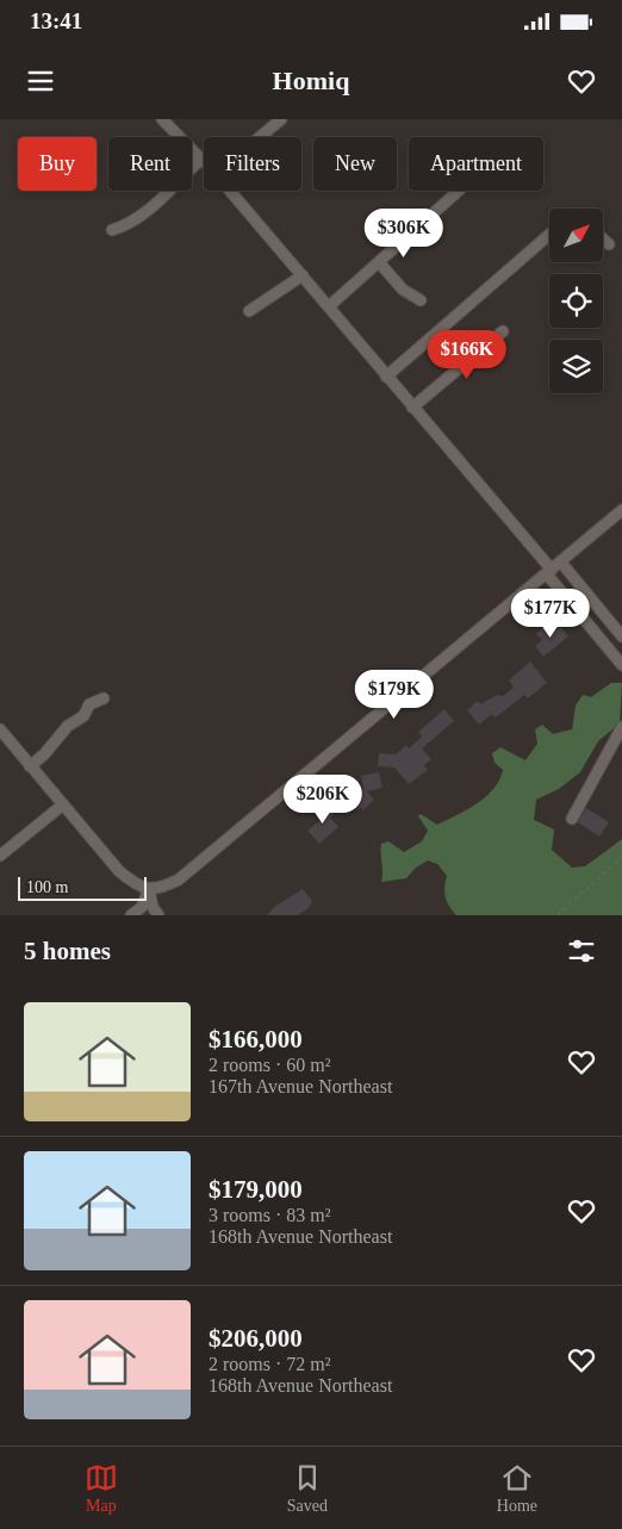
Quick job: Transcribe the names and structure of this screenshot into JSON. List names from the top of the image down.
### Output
{
  "scale_bar": "100 m",
  "north": "top right",
  "page": {
    "status": "13:41",
    "header": "Homiq",
    "chip": [
      "Buy",
      "Rent",
      "Filters",
      "New",
      "Apartment"
    ],
    "price": [
      "$306K",
      "$166K",
      "$177K",
      "$179K",
      "$206K"
    ],
    "scale": "100 m",
    "heading": "5 homes",
    "list": [
      {
        "name": "$166,000",
        "note": "2 rooms · 60 m² · 167th Avenue Northeast"
      },
      {
        "name": "$179,000",
        "note": "3 rooms · 83 m² · 168th Avenue Northeast"
      },
      {
        "name": "$206,000",
        "note": "2 rooms · 72 m² · 168th Avenue Northeast"
      }
    ],
    "tabs": ["Map", "Saved", "Home"]
  }
}
